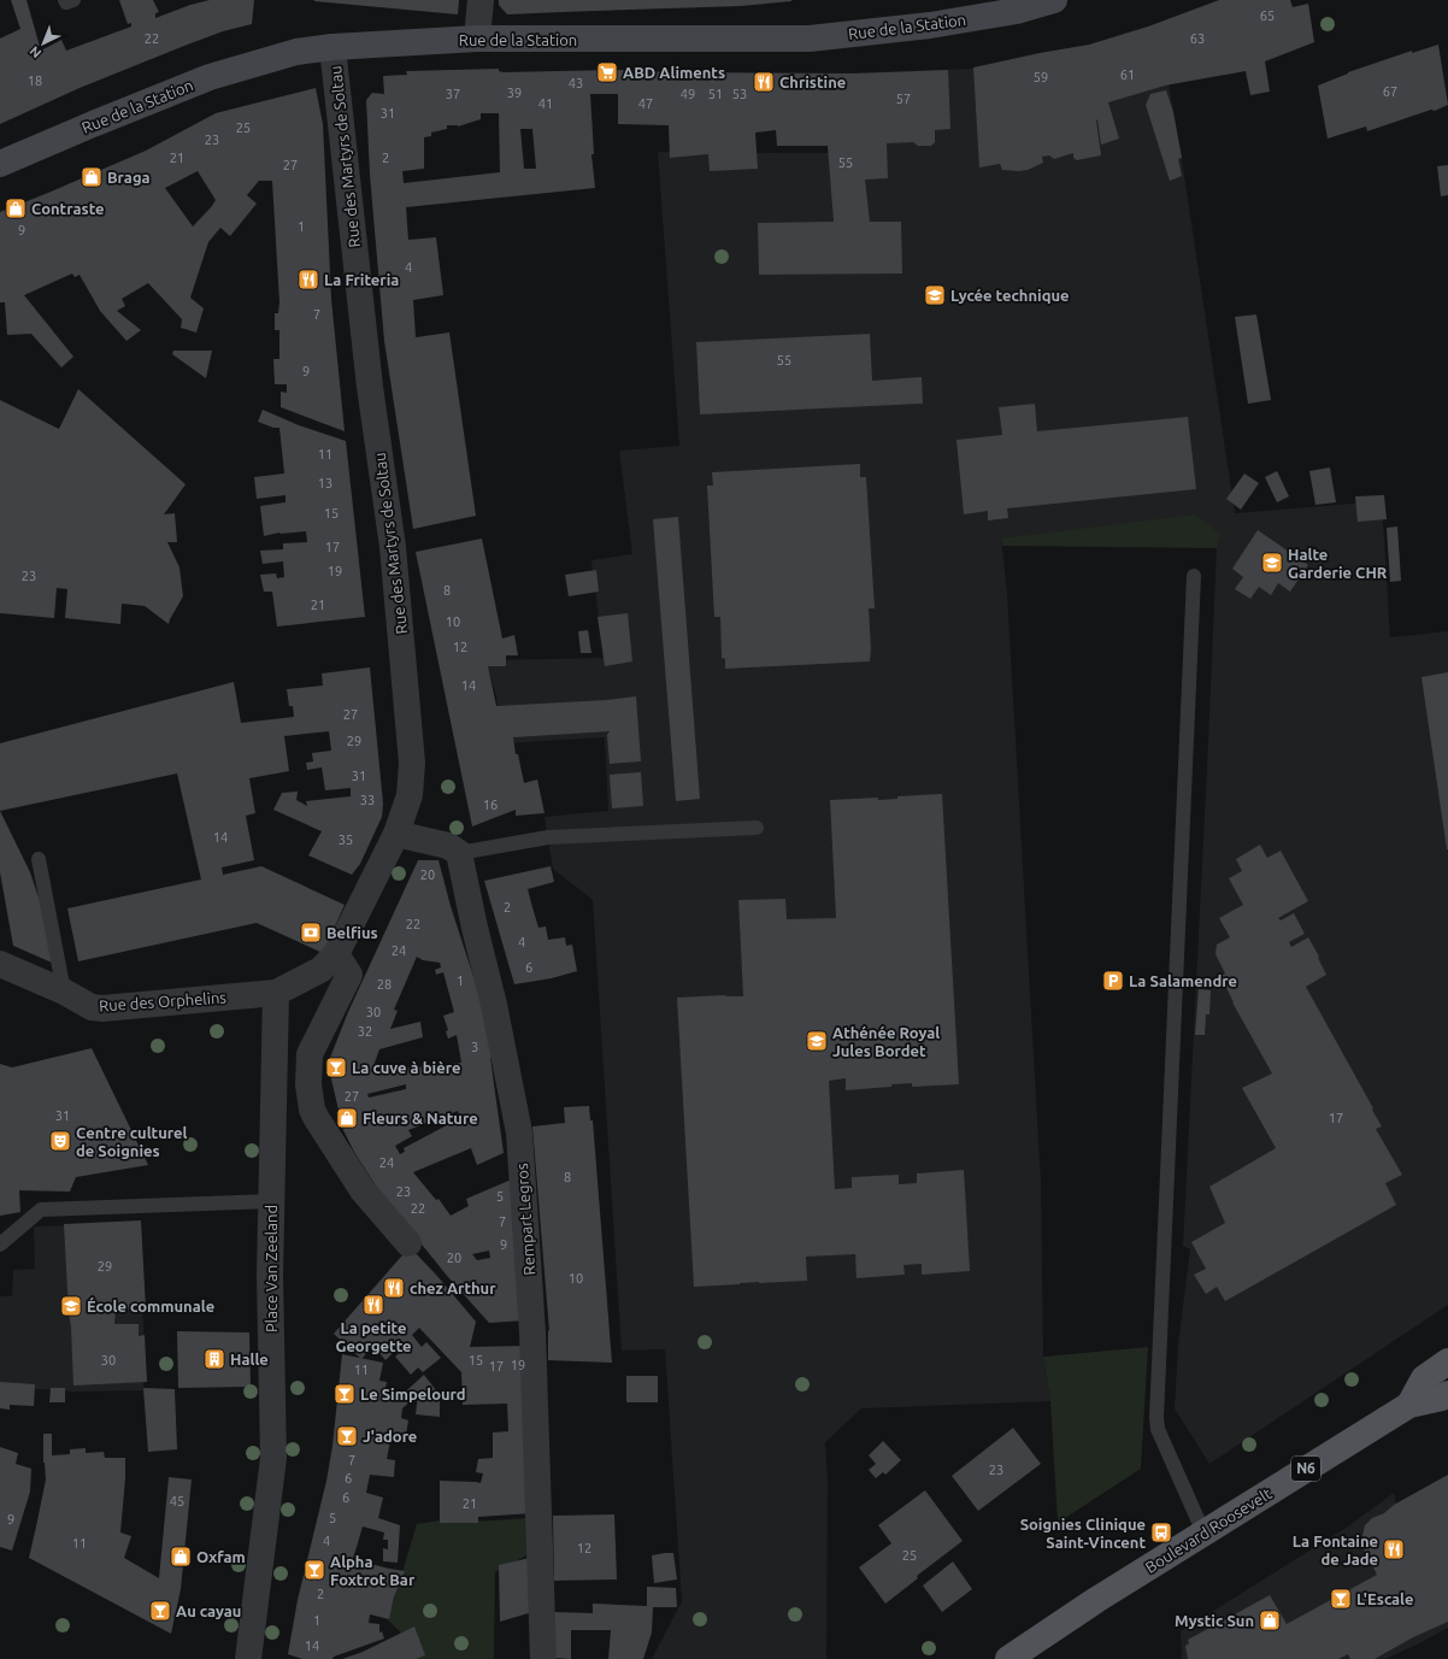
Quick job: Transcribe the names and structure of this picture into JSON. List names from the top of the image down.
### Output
{
  "streets": {
    "main road": ["N6", "Boulevard Roosevelt"],
    "street": [
      "Rue de la Station",
      "Rue des Martyrs de Soltau",
      "Rue des Orphelins",
      "Rempart Legros",
      "Place Van Zeeland"
    ]
  },
  "crossings": [
    ["Rue de la Station", "Rue des Martyrs de Soltau"],
    ["Rue des Martyrs de Soltau", "Rue des Orphelins"],
    ["Rue des Martyrs de Soltau", "Place Van Zeeland"],
    ["Rue des Orphelins", "Place Van Zeeland"]
  ],
  "places": {
    "supermarket": ["ABD Aliments"],
    "restaurant": [
      "Christine",
      "La Friteria",
      "chez Arthur",
      "La petite Georgette",
      "La Fontaine de Jade"
    ],
    "shop": [
      "Braga",
      "Contraste",
      "Fleurs & Nature",
      "Oxfam",
      "Mystic Sun"
    ],
    "school or university": [
      "Lycée technique",
      "Halte Garderie CHR",
      "Athénée Royal Jules Bordet",
      "École communale"
    ],
    "bank": ["Belfius"],
    "parking": ["La Salamendre"],
    "bar": [
      "La cuve à bière",
      "Le Simpelourd",
      "J'adore",
      "Alpha Foxtrot Bar",
      "L'Escale",
      "Au cayau"
    ],
    "theatre": ["Centre culturel de Soignies"],
    "building": ["Halle"],
    "bus stop": ["Soignies Clinique Saint-Vincent"]
  },
  "house_numbers": [
    "65",
    "22",
    "63",
    "61",
    "59",
    "18",
    "43",
    "67",
    "39",
    "37",
    "49",
    "51",
    "53",
    "57",
    "41",
    "47",
    "31",
    "25",
    "23",
    "21",
    "2",
    "55",
    "27",
    "1",
    "9",
    "4",
    "7",
    "55",
    "9",
    "11",
    "13",
    "15",
    "17",
    "19",
    "23",
    "8",
    "21",
    "10",
    "12",
    "14",
    "27",
    "29",
    "31",
    "33",
    "16",
    "14",
    "35",
    "20",
    "2",
    "22",
    "4",
    "24",
    "6",
    "1",
    "28",
    "30",
    "32",
    "3",
    "27",
    "31",
    "17",
    "24",
    "8",
    "23",
    "5",
    "22",
    "7",
    "9",
    "20",
    "29",
    "10",
    "30",
    "15",
    "19",
    "17",
    "11",
    "7",
    "23",
    "6",
    "6",
    "45",
    "21",
    "5",
    "9",
    "4",
    "11",
    "12",
    "25",
    "2",
    "1",
    "14"
  ],
  "north": "bottom left"
}
